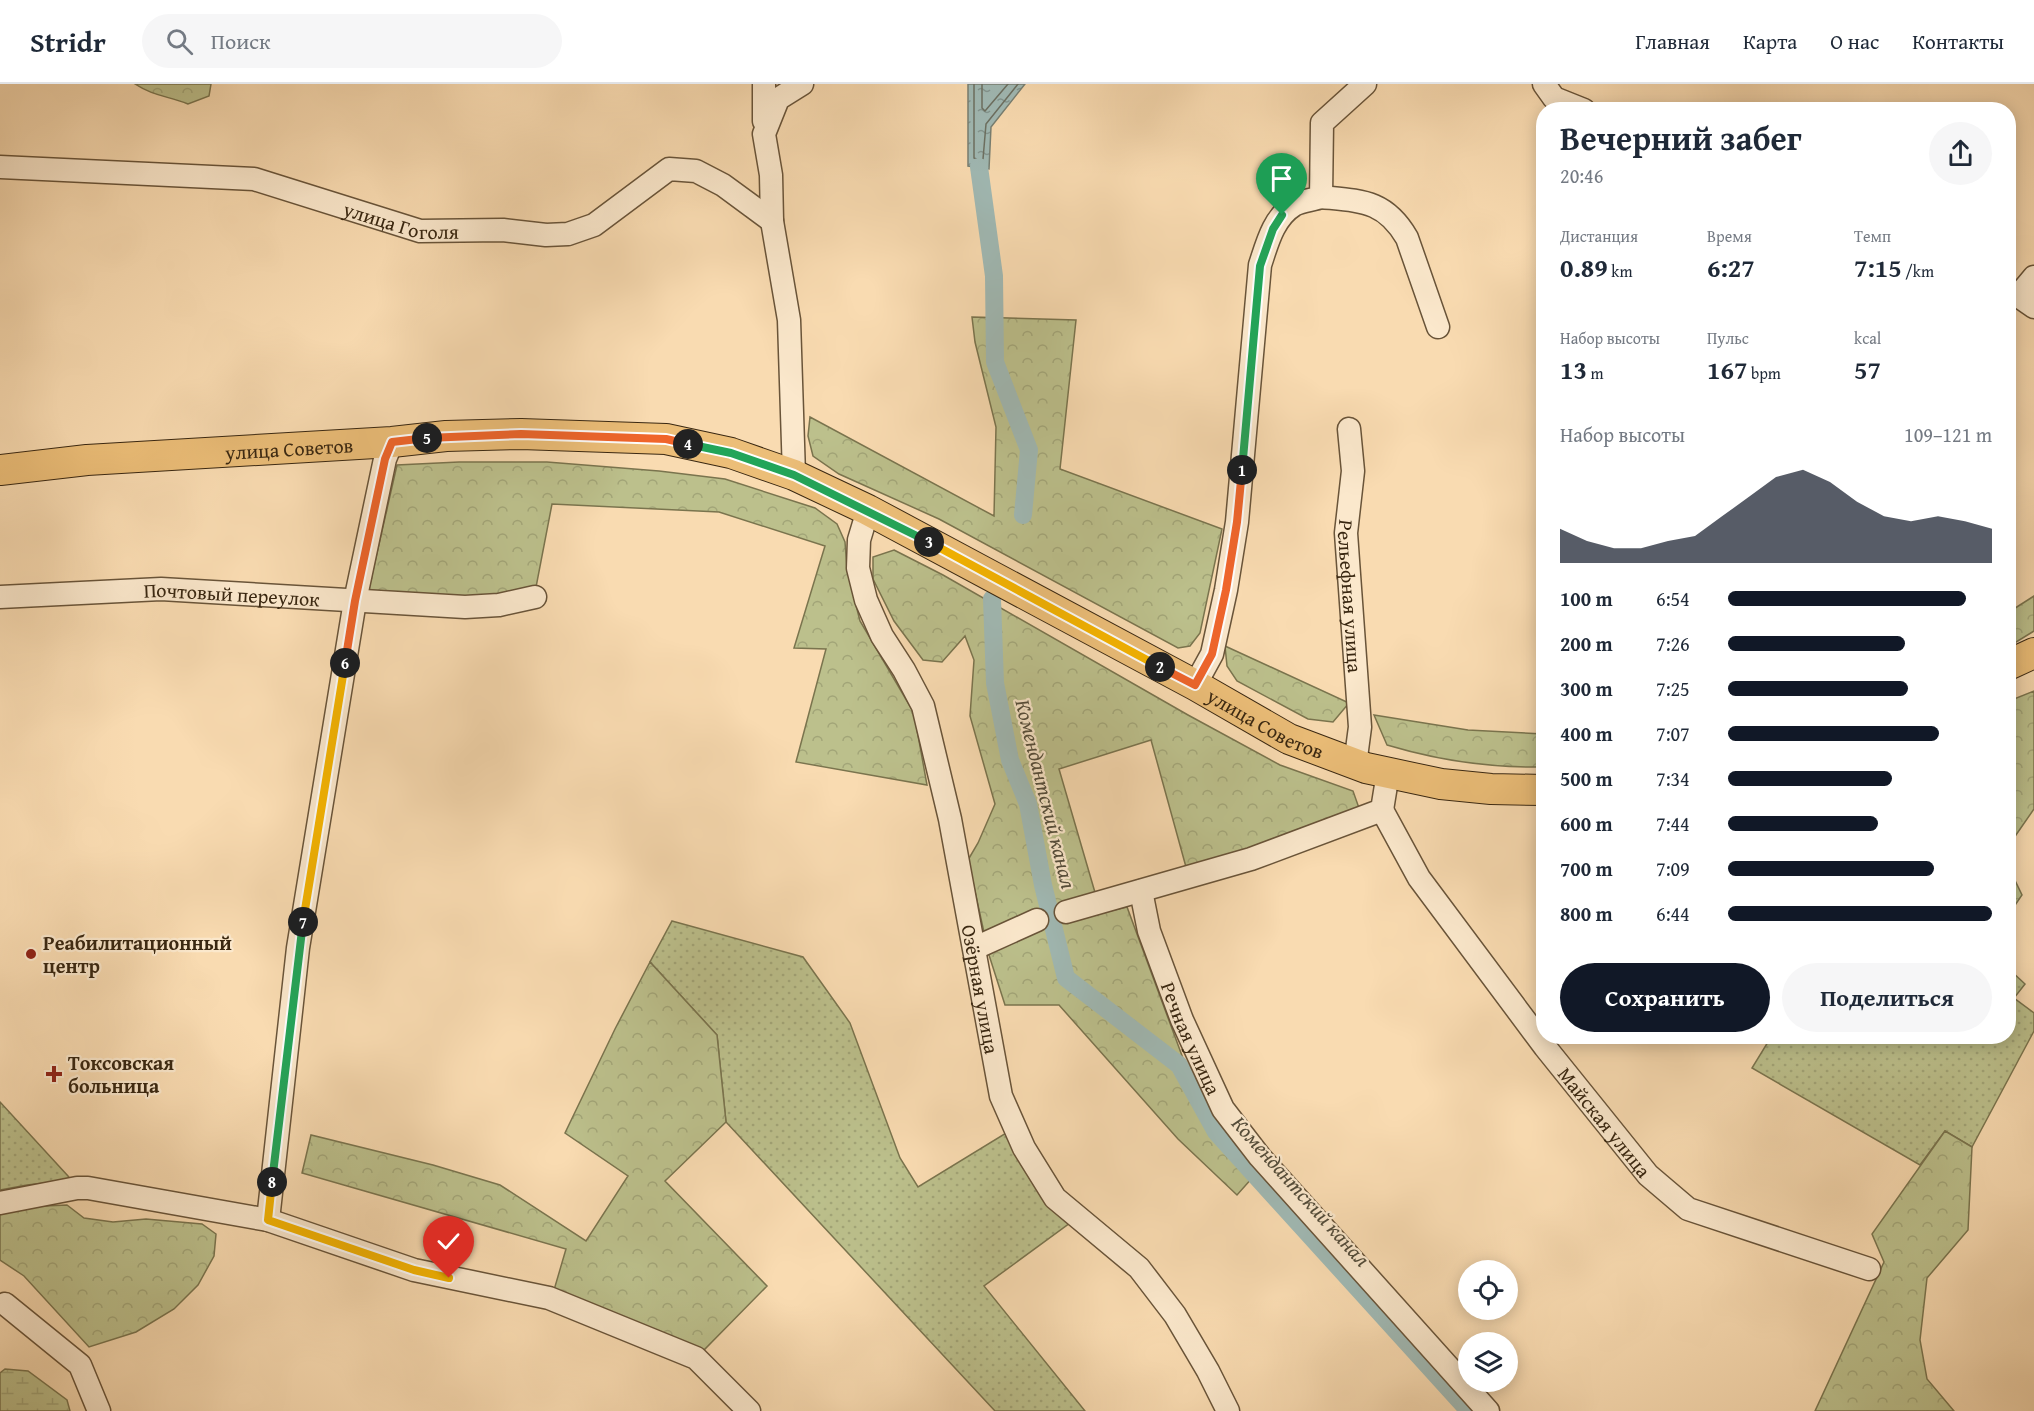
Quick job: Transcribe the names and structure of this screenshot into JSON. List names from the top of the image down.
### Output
{
  "streets": {
    "main road": ["улица Советов"],
    "street": [
      "улица Гоголя",
      "Почтовый переулок",
      "Рельефная улица",
      "Озёрная улица",
      "Речная улица",
      "Майская улица"
    ]
  },
  "crossings": [
    ["улица Советов", "Рельефная улица"],
    ["улица Советов", "Озёрная улица"]
  ],
  "water": ["Комендантский канал"],
  "places": {
    "other": ["Реабилитационный центр"],
    "health": ["Токсовская больница"]
  },
  "page": {
    "header": "Stridr",
    "search": "Поиск",
    "nav": [
      "Главная",
      "Карта",
      "О нас",
      "Контакты"
    ],
    "heading": ["Вечерний забег", "20:46"],
    "stats": [
      ["Дистанция", "0.89 km"],
      ["Время", "6:27"],
      ["Темп", "7:15 /km"],
      ["Набор высоты", "13 m"],
      ["Пульс", "167 bpm"],
      ["kcal", "57"]
    ],
    "chart": ["Набор высоты", "109–121 m"],
    "pins": [
      "5",
      "4",
      "1",
      "3",
      "6",
      "2",
      "7",
      "8"
    ],
    "list": [
      {
        "name": "100 m",
        "note": "6:54"
      },
      {
        "name": "200 m",
        "note": "7:26"
      },
      {
        "name": "300 m",
        "note": "7:25"
      },
      {
        "name": "400 m",
        "note": "7:07"
      },
      {
        "name": "500 m",
        "note": "7:34"
      },
      {
        "name": "600 m",
        "note": "7:44"
      },
      {
        "name": "700 m",
        "note": "7:09"
      },
      {
        "name": "800 m",
        "note": "6:44"
      }
    ],
    "buttons": ["Сохранить", "Поделиться"]
  }
}
